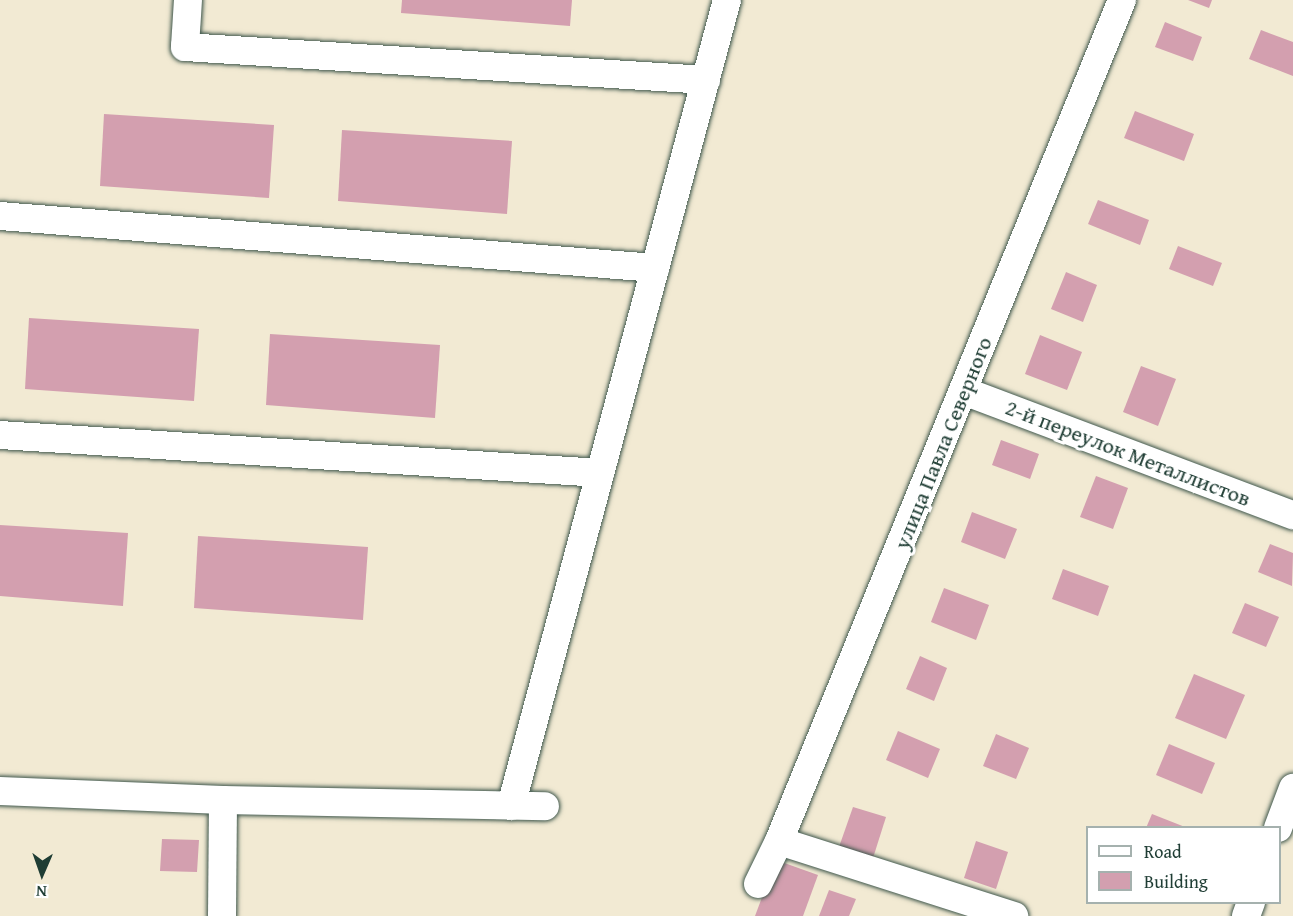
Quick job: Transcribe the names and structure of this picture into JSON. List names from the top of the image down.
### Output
{
  "streets": {
    "street": ["улица Павла Северного", "2-й переулок Металлистов"]
  },
  "crossings": [
    ["улица Павла Северного", "2-й переулок Металлистов"]
  ],
  "legend": ["Road", "Building"],
  "north": "bottom"
}
